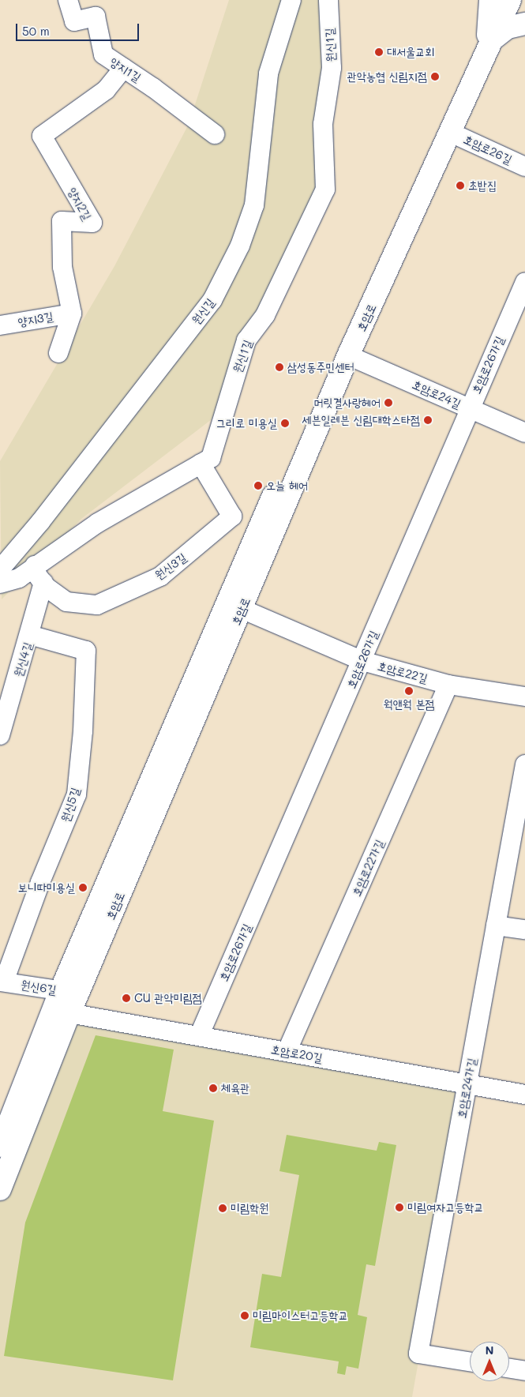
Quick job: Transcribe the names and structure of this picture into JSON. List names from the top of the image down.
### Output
{
  "streets": {
    "main road": ["호암로"],
    "street": [
      "원신1길",
      "양지1길",
      "호암로26길",
      "양지2길",
      "원신길",
      "양지3길",
      "호암로26가길",
      "호암로24길",
      "원신3길",
      "원신4길",
      "호암로22길",
      "원신5길",
      "호암로22가길",
      "원신6길",
      "호암로20길",
      "호암로24가길"
    ]
  },
  "crossings": [
    ["원신1길", "원신3길"],
    ["양지1길", "양지2길"],
    ["호암로26길", "호암로"],
    ["양지2길", "양지3길"],
    ["호암로", "호암로24길"],
    ["호암로", "호암로22길"],
    ["호암로", "원신6길"],
    ["호암로", "호암로20길"],
    ["호암로26가길", "호암로24길"],
    ["호암로26가길", "호암로22길"],
    ["호암로26가길", "호암로20길"],
    ["원신3길", "원신4길"],
    ["원신4길", "원신5길"],
    ["호암로22길", "호암로22가길"],
    ["원신5길", "원신6길"],
    ["호암로22가길", "호암로20길"],
    ["호암로20길", "호암로24가길"]
  ],
  "places": [
    "대서울교회",
    "관악농협 신림지점",
    "초밥집",
    "삼성동주민센터",
    "머릿결사랑헤어",
    "세븐일레븐 신림대학스타점",
    "그리로 미용실",
    "오늘 헤어",
    "웍앤웍 본점",
    "보니따미용실",
    "CU 관악미림점",
    "체육관",
    "미림여자고등학교",
    "미림학원",
    "미림마이스터고등학교"
  ],
  "scale_bar": "50 m",
  "north": "top"
}
